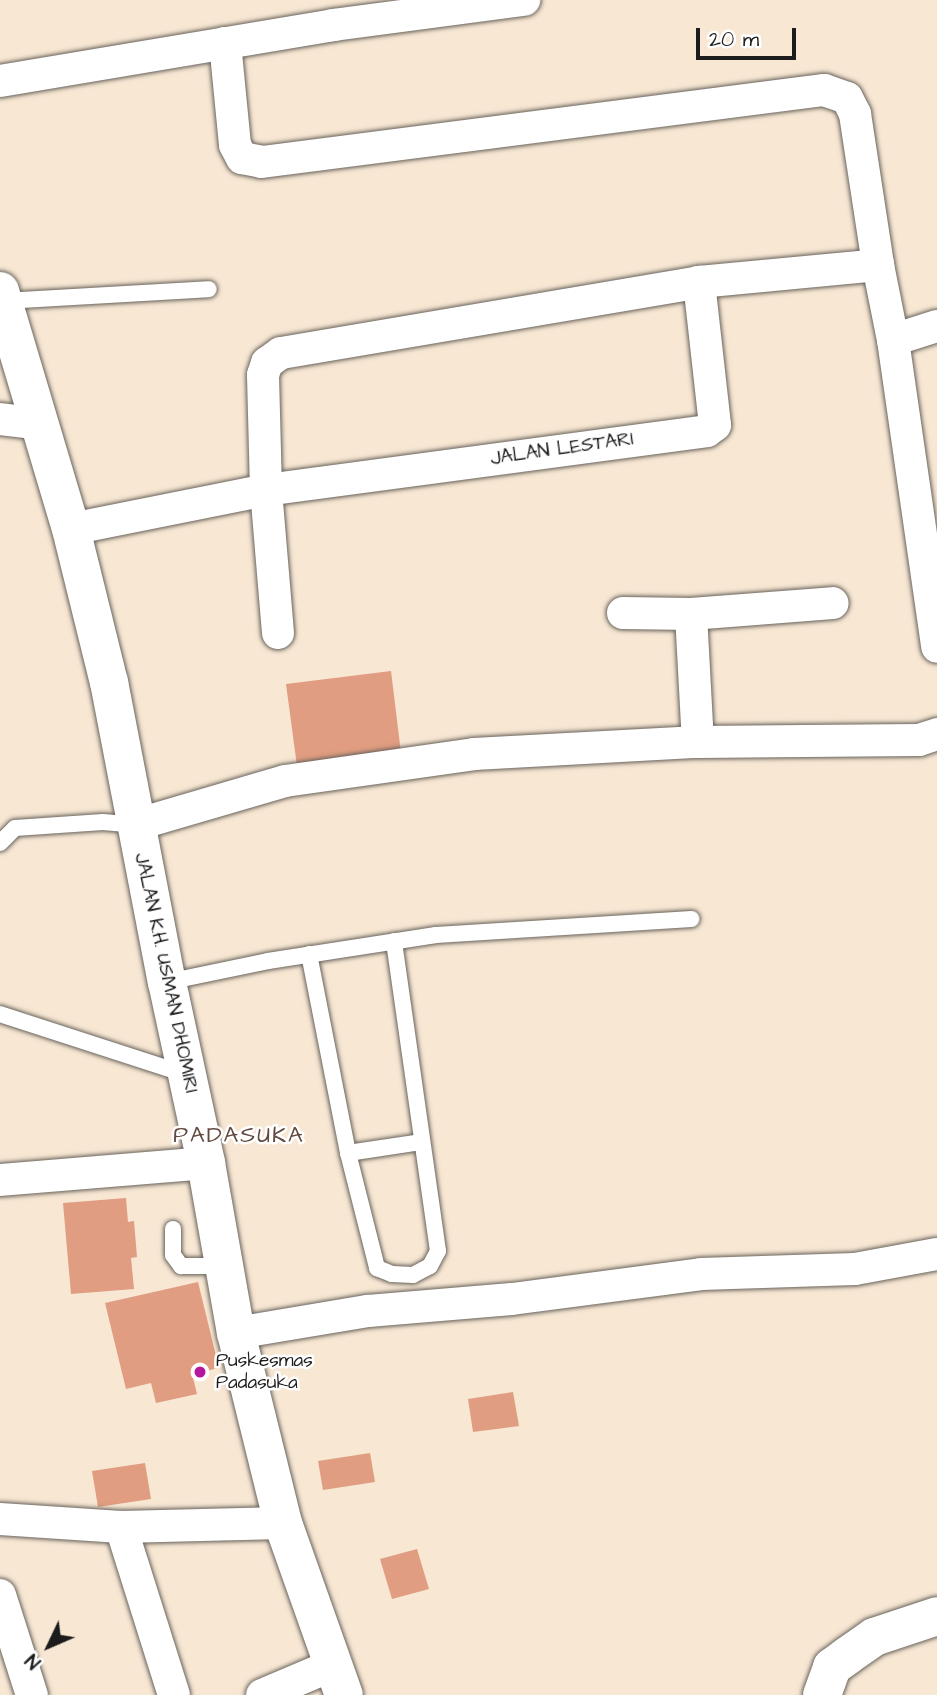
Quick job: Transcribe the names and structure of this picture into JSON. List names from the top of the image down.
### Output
{
  "streets": {
    "main road": ["JALAN K.H. USMAN DHOMIRI"],
    "street": ["JALAN LESTARI"]
  },
  "districts": ["PADASUKA"],
  "places": ["Puskesmas Padasuka"],
  "scale_bar": "20 m",
  "north": "bottom left"
}
